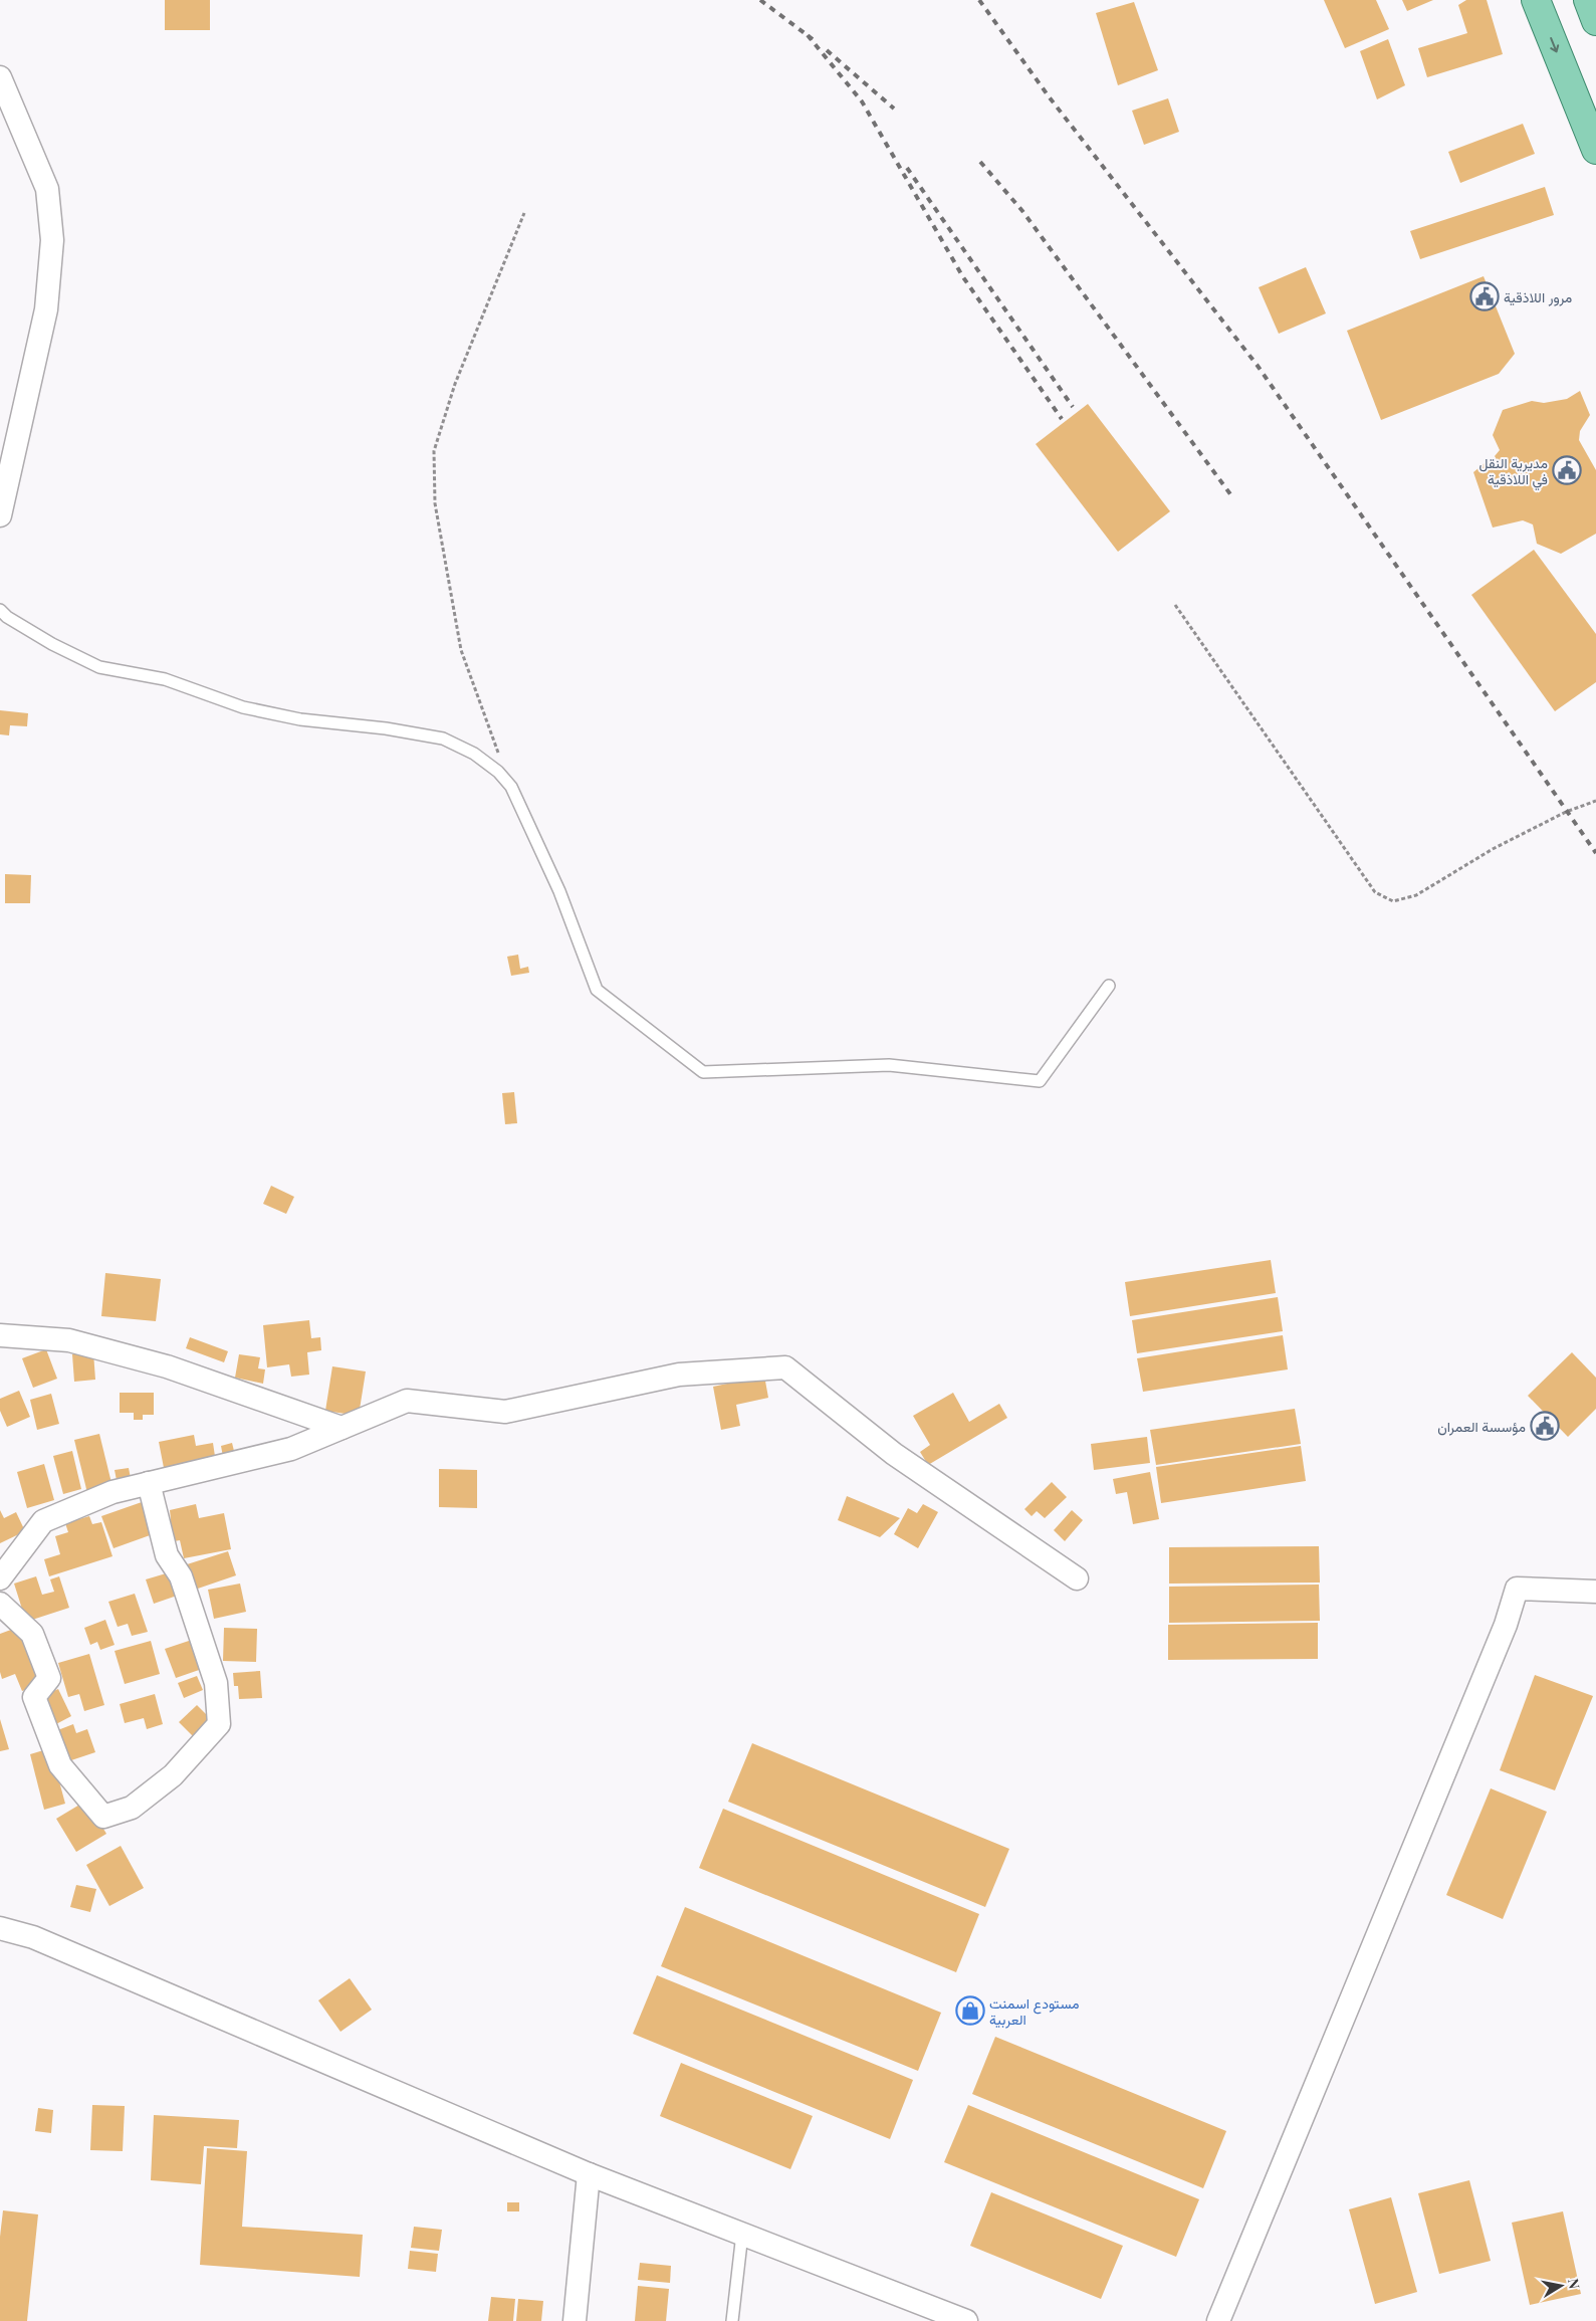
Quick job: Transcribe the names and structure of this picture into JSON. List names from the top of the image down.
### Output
{
  "places": {
    "public building": ["مرور اللاذقية", "مديرية النقل في اللاذقية", "مؤسسة العمران"],
    "shop": ["مستودع اسمنت العربية"]
  },
  "north": "right"
}
